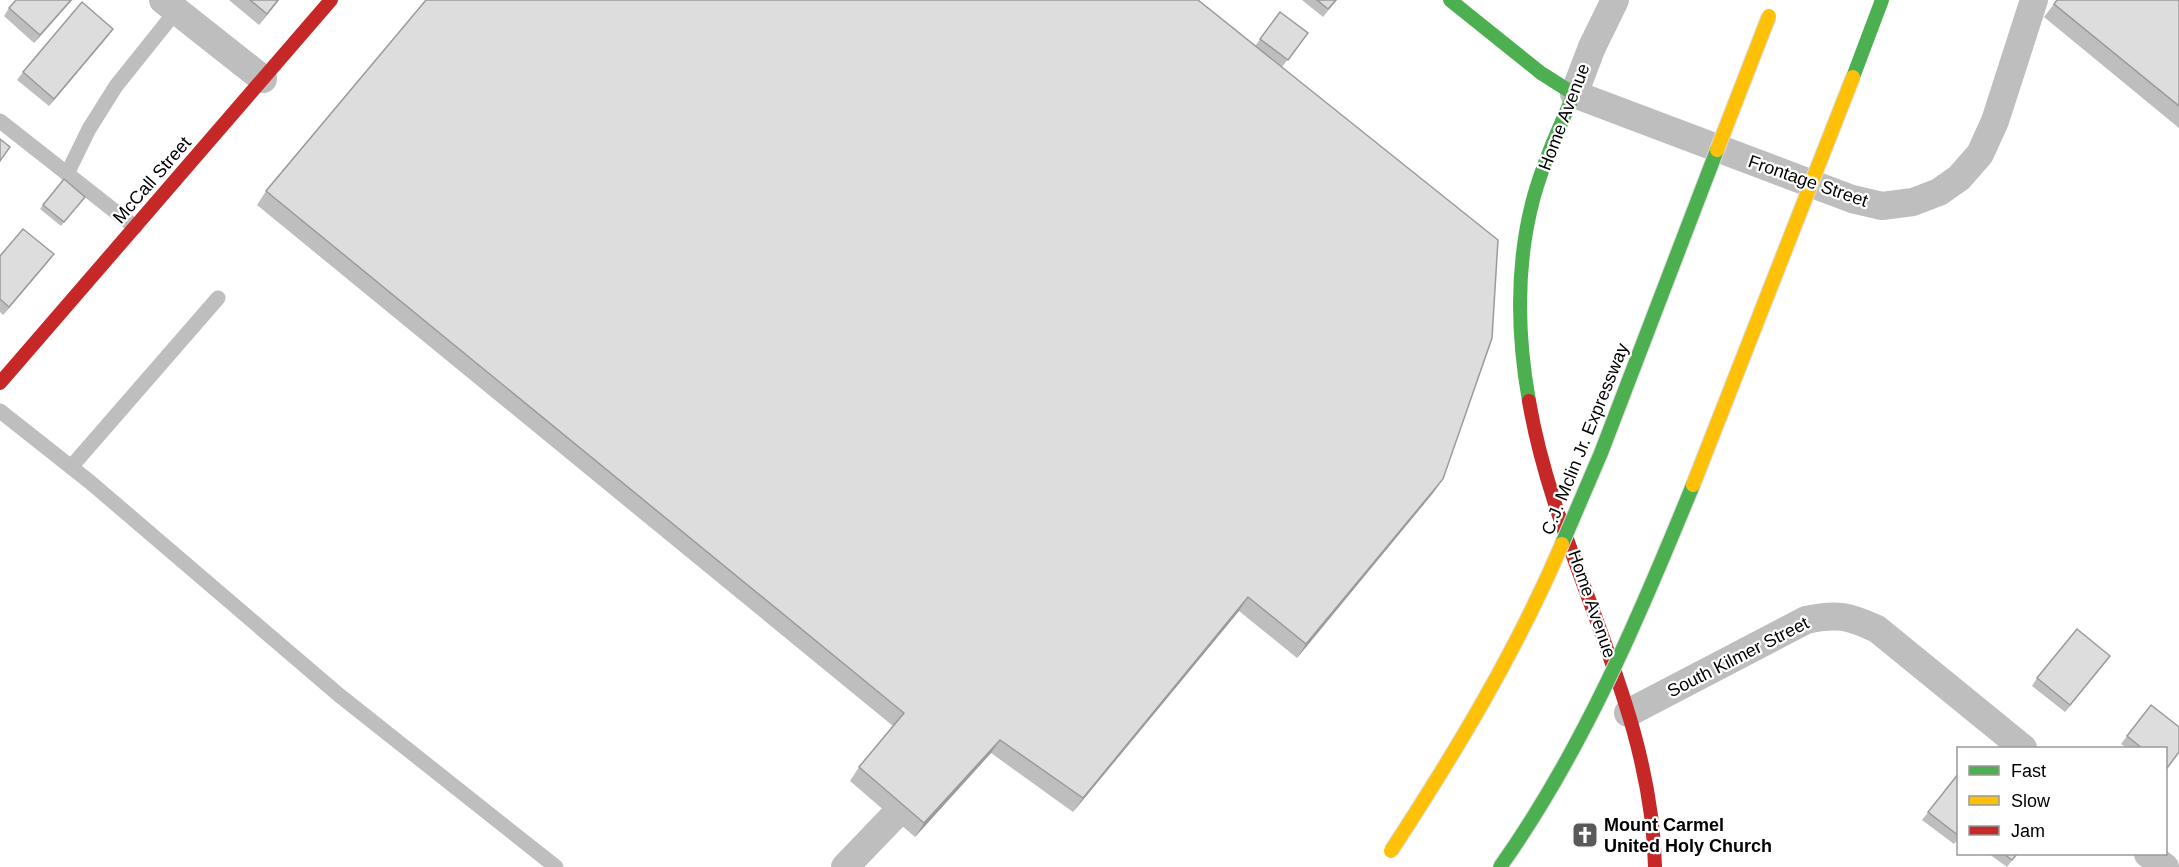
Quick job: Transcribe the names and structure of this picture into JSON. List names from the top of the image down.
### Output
{
  "streets": {
    "main road": ["Home Avenue", "McCall Street", "C.J. Mclin Jr. Expressway"],
    "street": ["Frontage Street", "South Kilmer Street"]
  },
  "crossings": [
    ["Home Avenue", "Frontage Street"],
    ["Home Avenue", "South Kilmer Street"]
  ],
  "places": {
    "church": ["Mount Carmel United Holy Church"]
  },
  "legend": ["Fast", "Slow", "Jam"]
}
